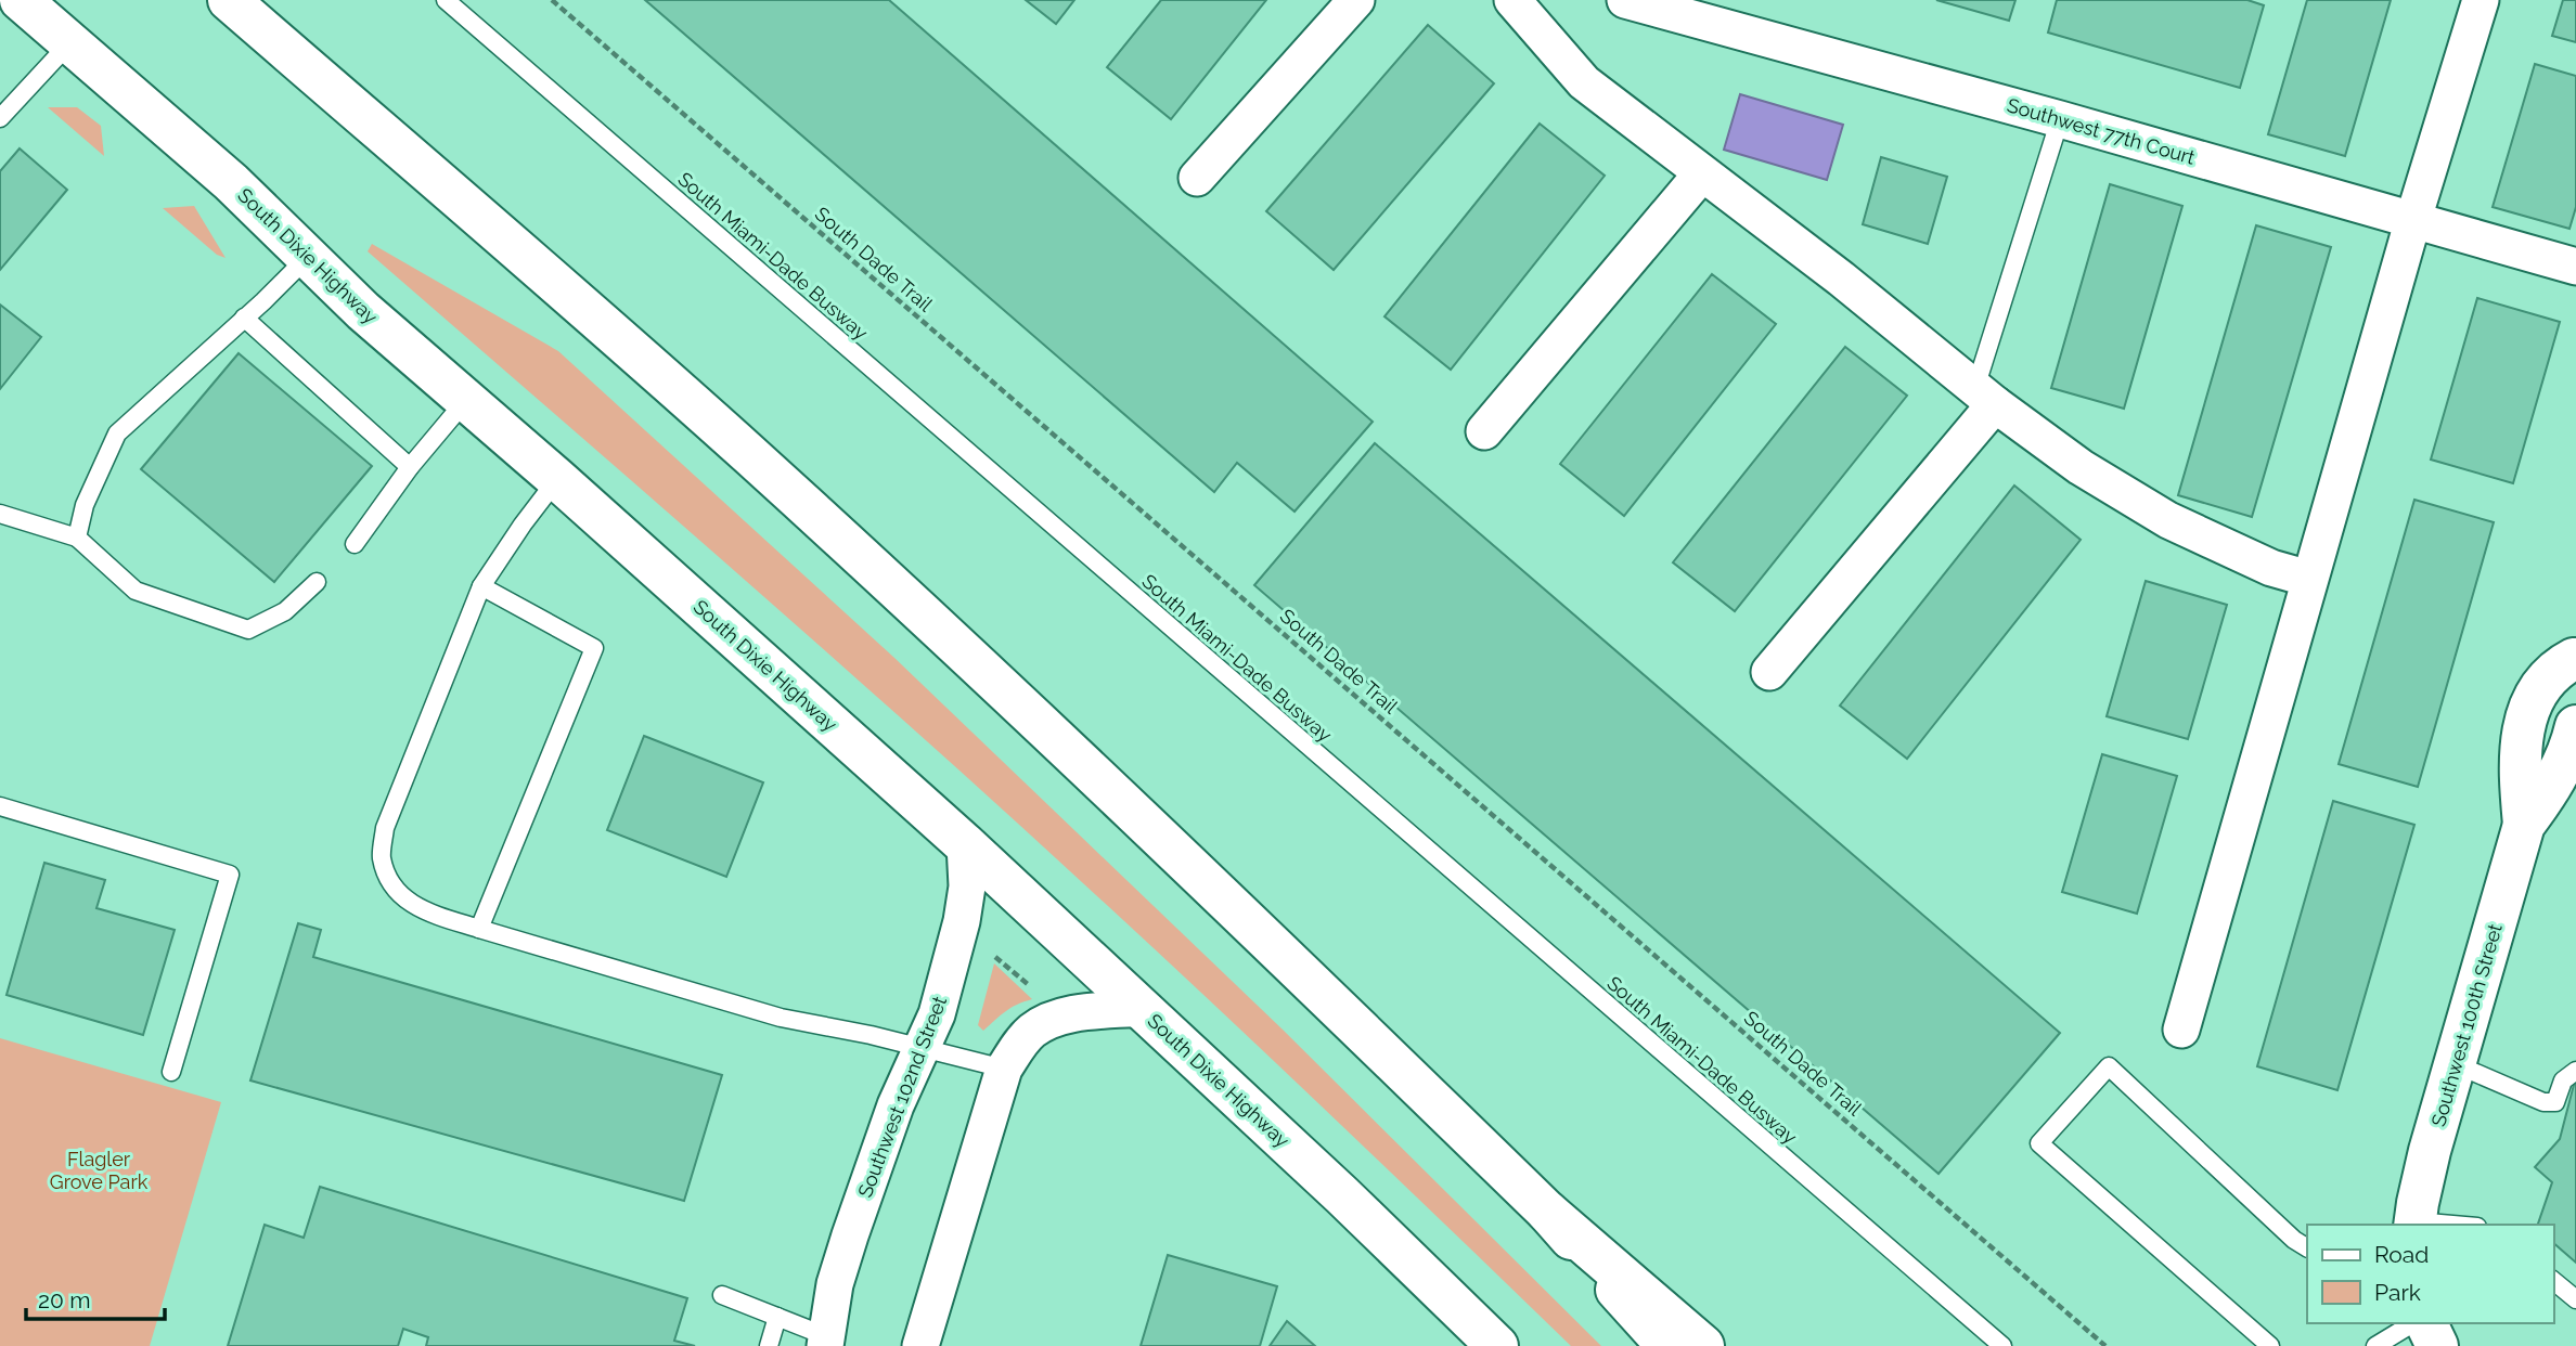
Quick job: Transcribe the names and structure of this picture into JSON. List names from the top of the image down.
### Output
{
  "streets": {
    "main road": ["South Dixie Highway", "Southwest 100th Street"],
    "street": ["Southwest 77th Court", "Southwest 102nd Street"],
    "lane": ["South Miami-Dade Busway"],
    "path": ["South Dade Trail"]
  },
  "crossings": [
    ["South Dixie Highway", "Southwest 102nd Street"]
  ],
  "parks": ["Flagler Grove Park"],
  "legend": ["Road", "Park"],
  "scale_bar": "20 m"
}
